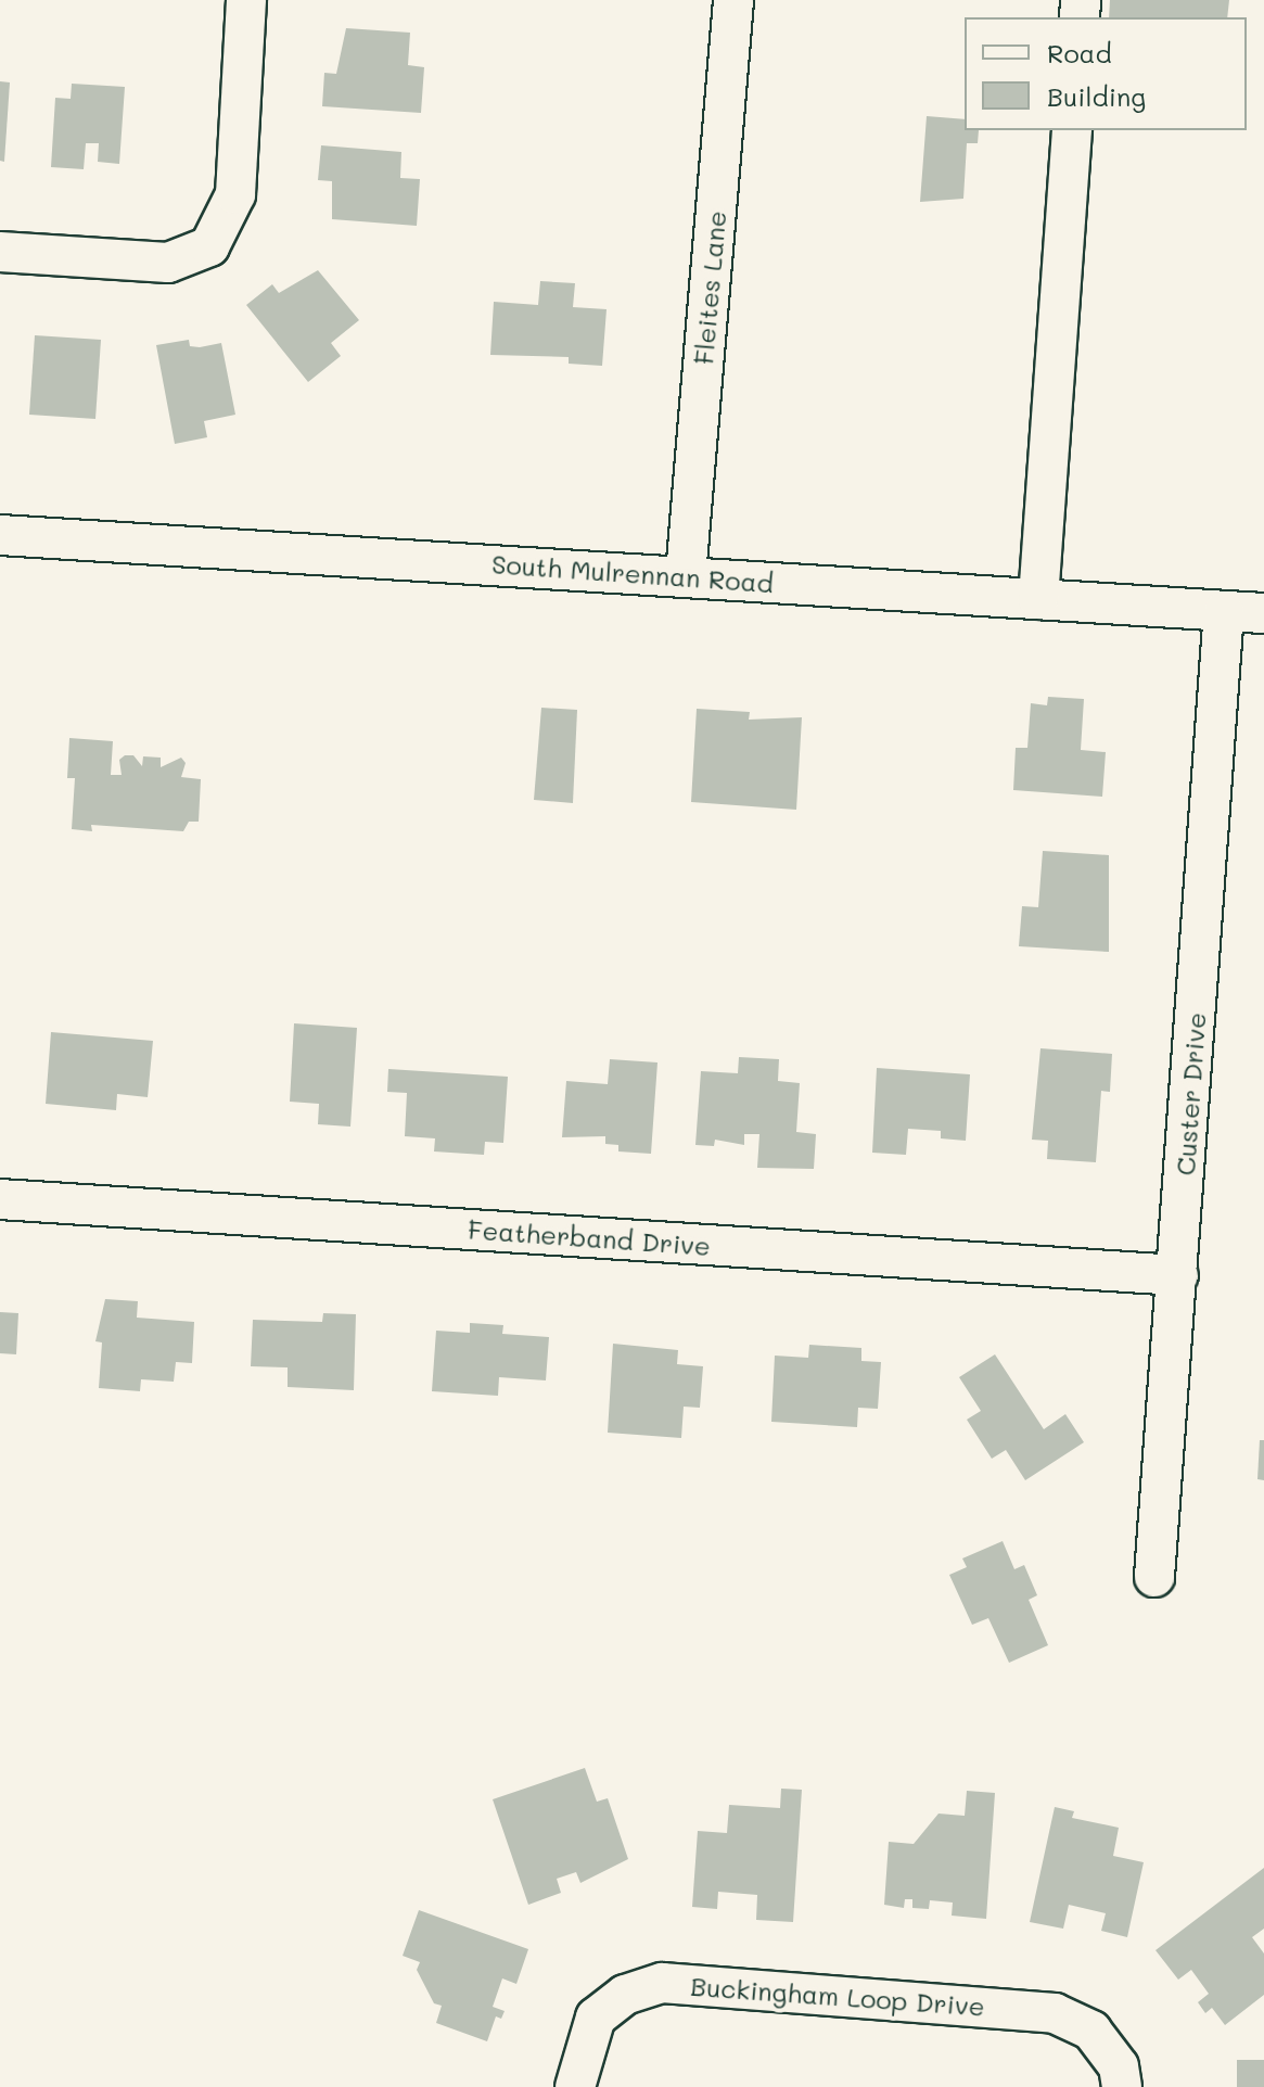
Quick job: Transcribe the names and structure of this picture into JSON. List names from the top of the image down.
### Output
{
  "streets": {
    "street": [
      "Fleites Lane",
      "South Mulrennan Road",
      "Custer Drive",
      "Featherband Drive",
      "Buckingham Loop Drive"
    ]
  },
  "crossings": [
    ["Fleites Lane", "South Mulrennan Road"],
    ["South Mulrennan Road", "Custer Drive"],
    ["Custer Drive", "Featherband Drive"]
  ],
  "legend": ["Road", "Building"]
}
